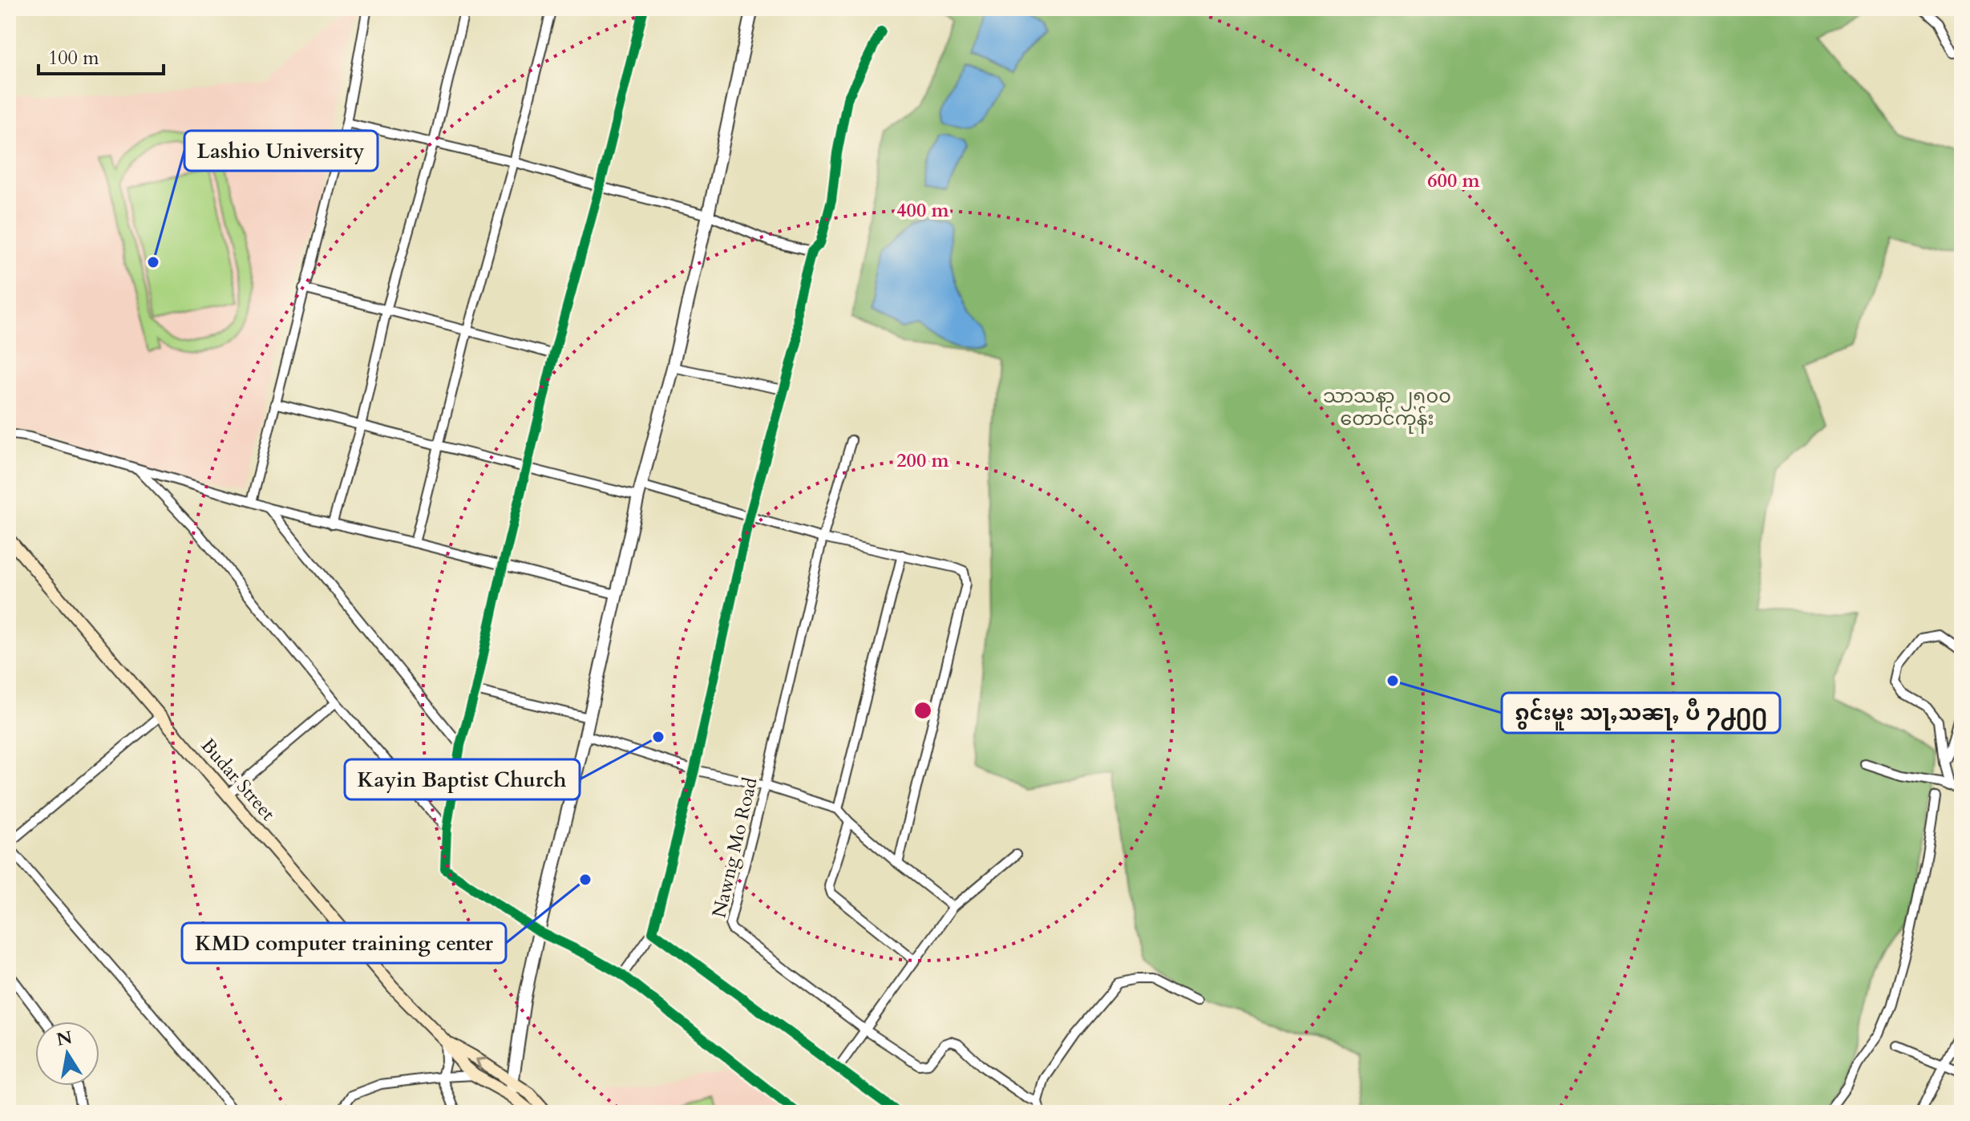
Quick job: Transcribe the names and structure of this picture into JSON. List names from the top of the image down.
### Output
{
  "streets": {
    "main road": ["Budar Street"],
    "street": ["Nawng Mo Road"]
  },
  "parks": ["သာသနာ ၂၅၀၀ တောင်ကုန်း"],
  "places": [
    "Lashio University",
    "ၵွင်းမူး သႃႇသၼႃႇ ပီ ႒႕႐႐",
    "Kayin Baptist Church",
    "KMD computer training center"
  ],
  "scale_bar": "100 m",
  "north": "top",
  "rings": ["600 m", "400 m", "200 m"]
}
